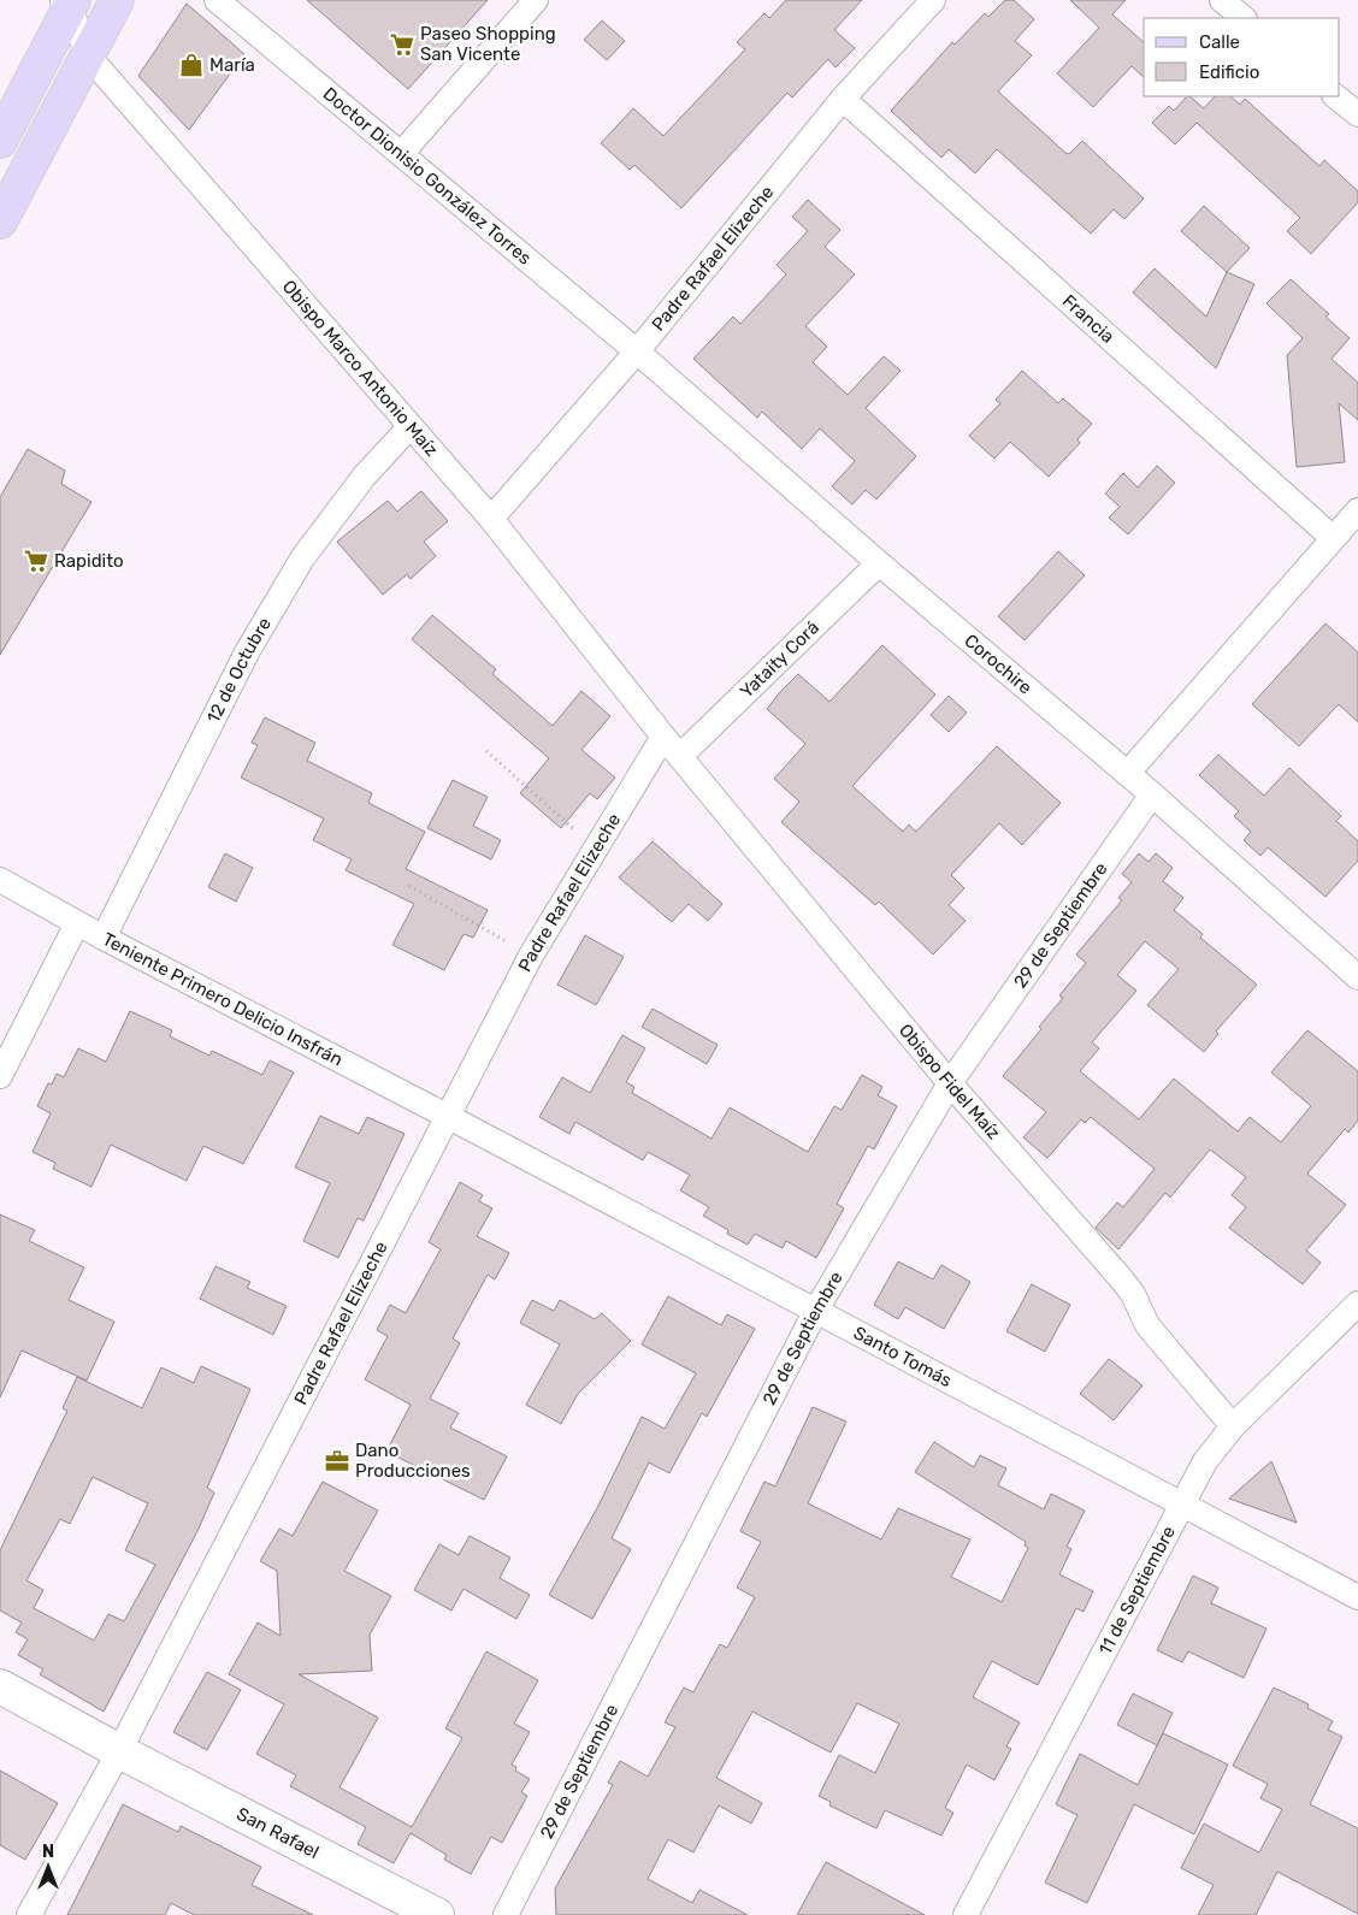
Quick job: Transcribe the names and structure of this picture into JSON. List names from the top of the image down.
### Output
{
  "streets": {
    "street": [
      "Doctor Dionisio González Torres",
      "Padre Rafael Elizeche",
      "Francia",
      "Obispo Marco Antonio Maíz",
      "Yataity Corá",
      "Corochire",
      "12 de Octubre",
      "29 de Septiembre",
      "Teniente Primero Delicio Insfrán",
      "Obispo Fidel Maíz",
      "Santo Tomás",
      "11 de Septiembre",
      "San Rafael"
    ]
  },
  "crossings": [
    ["Doctor Dionisio González Torres", "Padre Rafael Elizeche"],
    ["Doctor Dionisio González Torres", "Corochire"],
    ["Padre Rafael Elizeche", "Francia"],
    ["Padre Rafael Elizeche", "Obispo Marco Antonio Maíz"],
    ["Padre Rafael Elizeche", "Corochire"],
    ["Padre Rafael Elizeche", "Teniente Primero Delicio Insfrán"],
    ["Padre Rafael Elizeche", "Obispo Fidel Maíz"],
    ["Padre Rafael Elizeche", "Santo Tomás"],
    ["Padre Rafael Elizeche", "San Rafael"],
    ["Obispo Marco Antonio Maíz", "12 de Octubre"],
    ["Obispo Marco Antonio Maíz", "Obispo Fidel Maíz"],
    ["Yataity Corá", "Corochire"],
    ["Yataity Corá", "Obispo Fidel Maíz"],
    ["Corochire", "29 de Septiembre"],
    ["12 de Octubre", "Teniente Primero Delicio Insfrán"],
    ["29 de Septiembre", "Obispo Fidel Maíz"],
    ["29 de Septiembre", "Santo Tomás"],
    ["Teniente Primero Delicio Insfrán", "Santo Tomás"],
    ["Obispo Fidel Maíz", "11 de Septiembre"],
    ["Santo Tomás", "11 de Septiembre"]
  ],
  "places": {
    "supermarket": ["Paseo Shopping San Vicente", "Rapidito"],
    "shop": ["María"],
    "office": ["Dano Producciones"]
  },
  "legend": ["Calle", "Edificio"],
  "north": "top"
}
